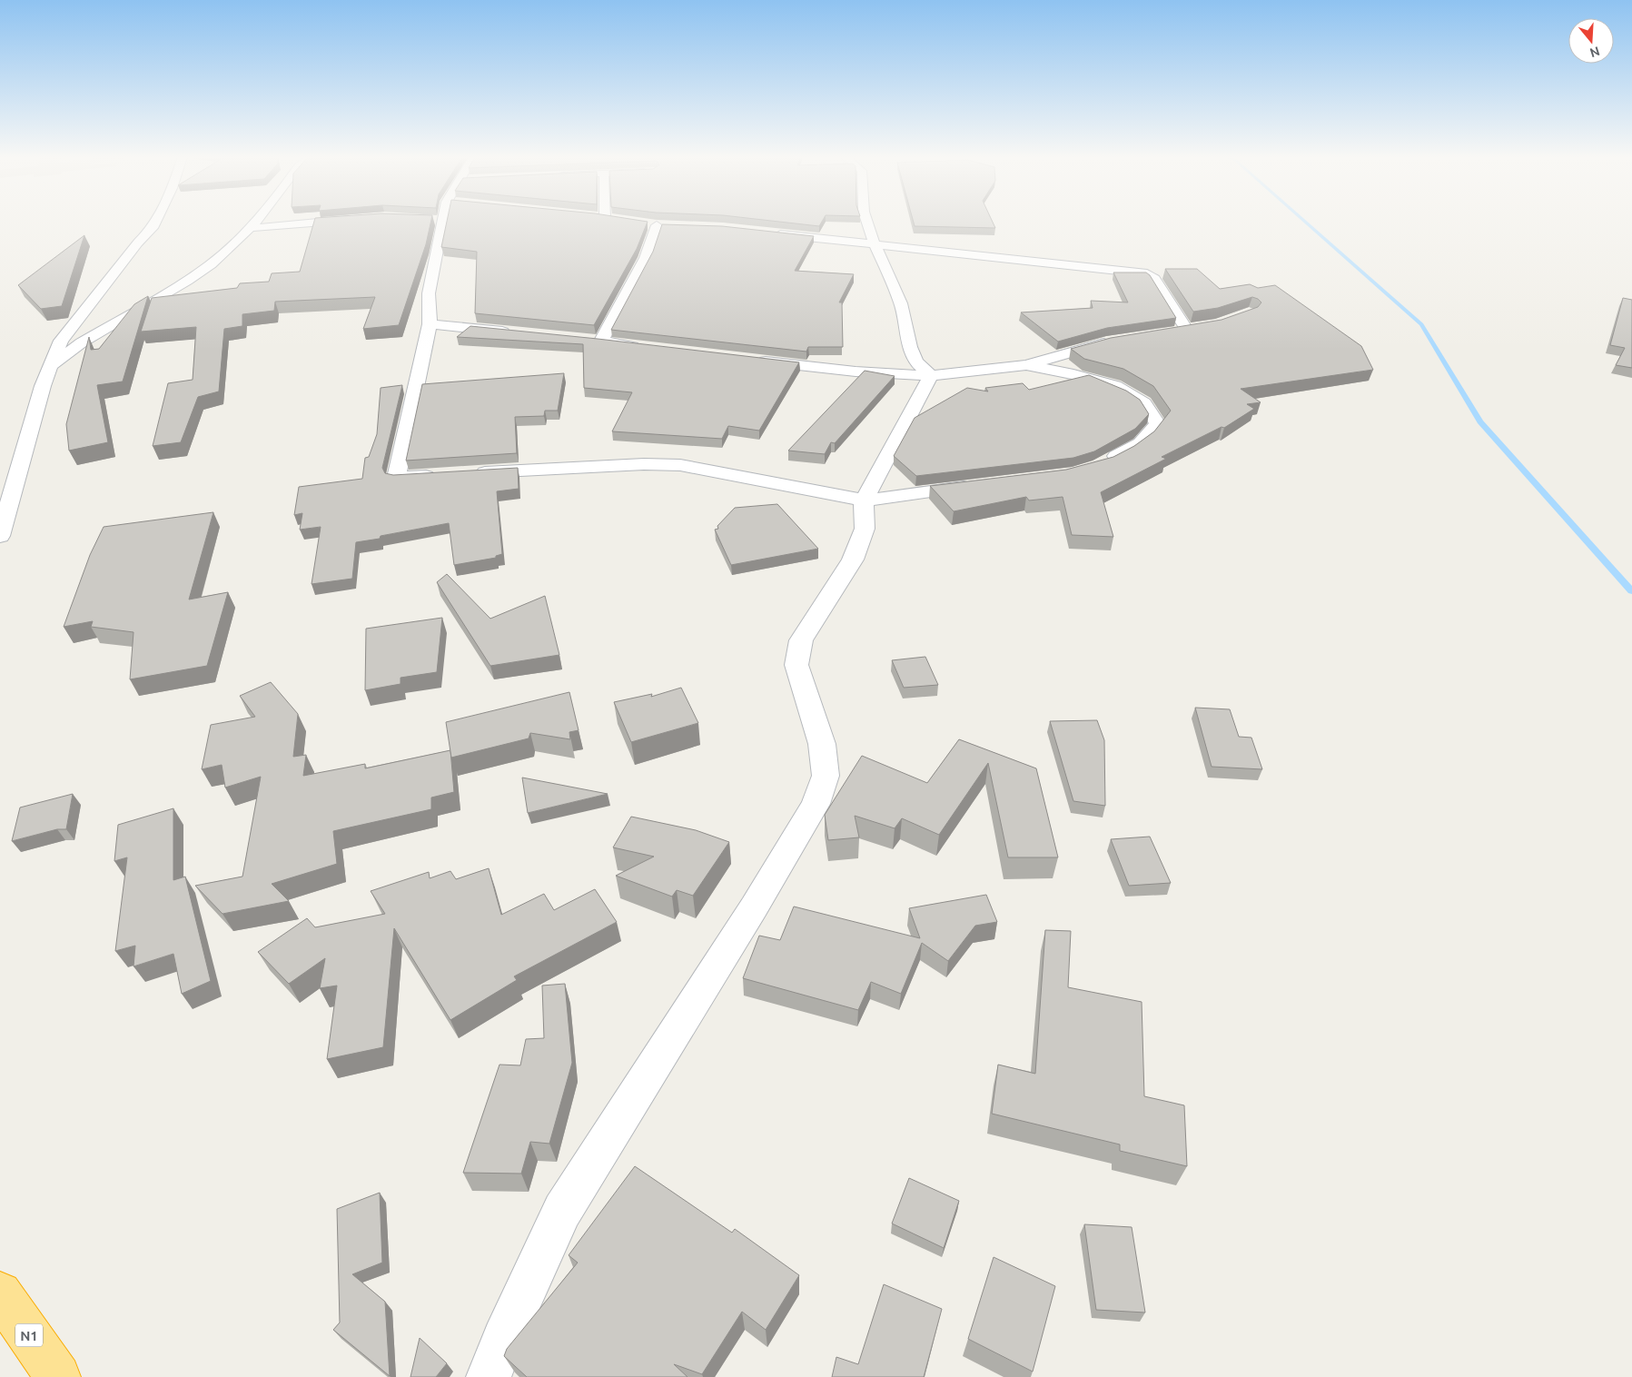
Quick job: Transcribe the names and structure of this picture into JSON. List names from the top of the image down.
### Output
{
  "streets": {
    "highway": ["N1"]
  },
  "north": "bottom"
}
